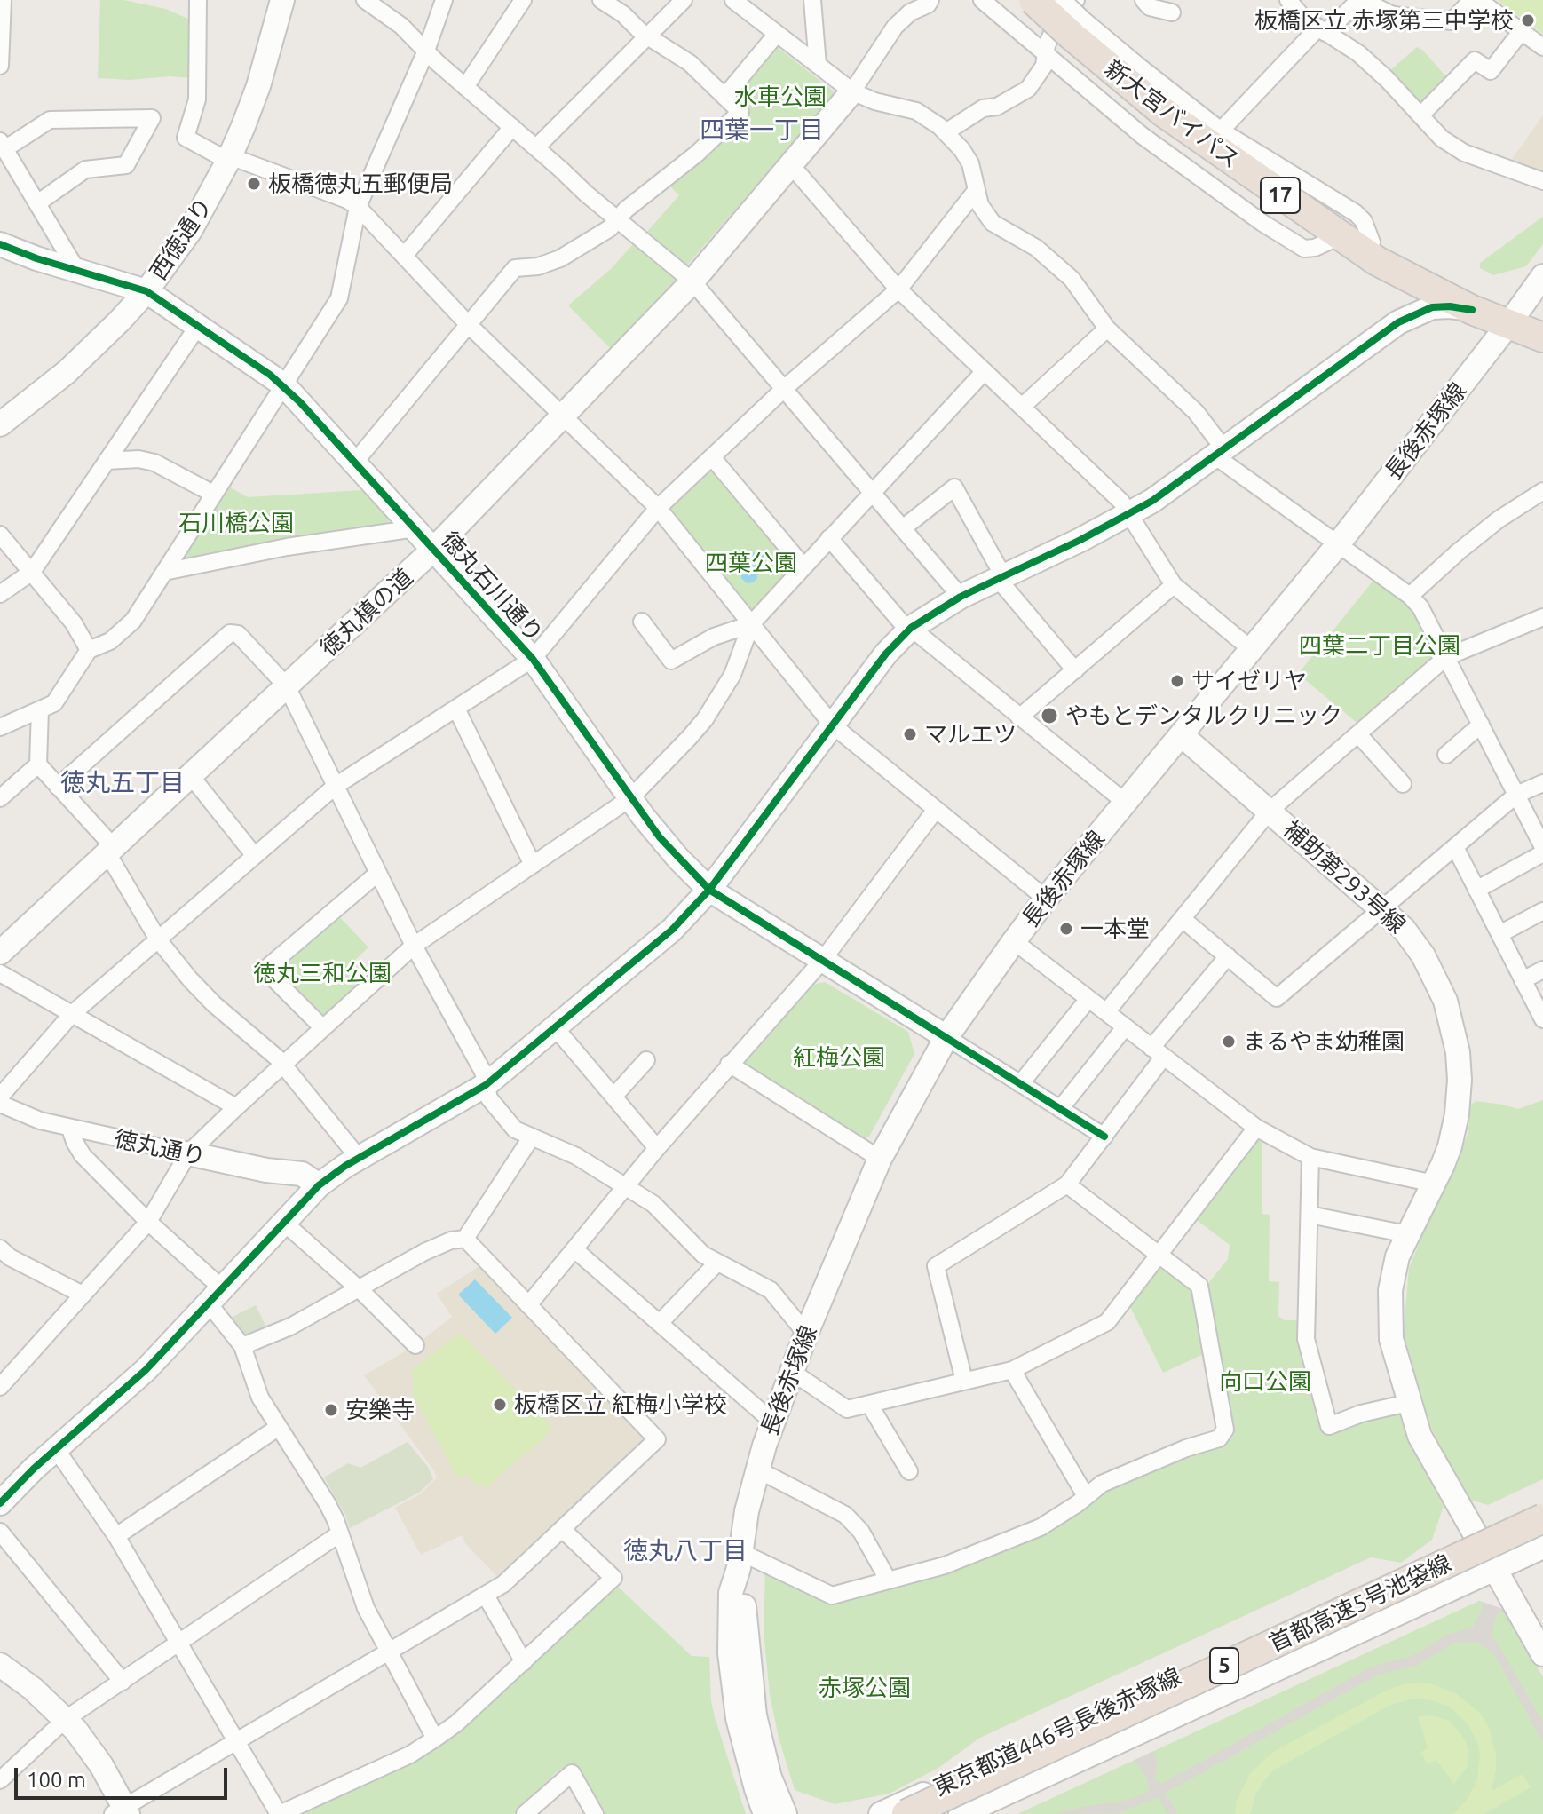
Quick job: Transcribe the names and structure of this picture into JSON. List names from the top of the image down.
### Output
{
  "streets": {
    "highway": [
      "新大宮バイパス",
      "17",
      "首都高速5号池袋線",
      "5"
    ],
    "street": [
      "西徳通り",
      "長後赤塚線",
      "徳丸石川通り",
      "徳丸槙の道",
      "補助第293号線",
      "徳丸通り",
      "東京都道446号長後赤塚線"
    ]
  },
  "crossings": [
    ["新大宮バイパス", "17"],
    ["新大宮バイパス", "長後赤塚線"],
    ["西徳通り", "徳丸石川通り"],
    ["長後赤塚線", "徳丸石川通り"],
    ["長後赤塚線", "補助第293号線"],
    ["徳丸石川通り", "徳丸槙の道"],
    ["補助第293号線", "東京都道446号長後赤塚線"]
  ],
  "districts": ["四葉一丁目", "徳丸五丁目", "徳丸八丁目"],
  "parks": [
    "水車公園",
    "石川橋公園",
    "四葉公園",
    "四葉二丁目公園",
    "徳丸三和公園",
    "紅梅公園",
    "向口公園",
    "赤塚公園"
  ],
  "places": [
    "板橋区立 赤塚第三中学校",
    "板橋徳丸五郵便局",
    "サイゼリヤ",
    "やもとデンタルクリニック",
    "マルエツ",
    "一本堂",
    "まるやま幼稚園",
    "板橋区立 紅梅小学校",
    "安樂寺"
  ],
  "scale_bar": "100 m"
}
